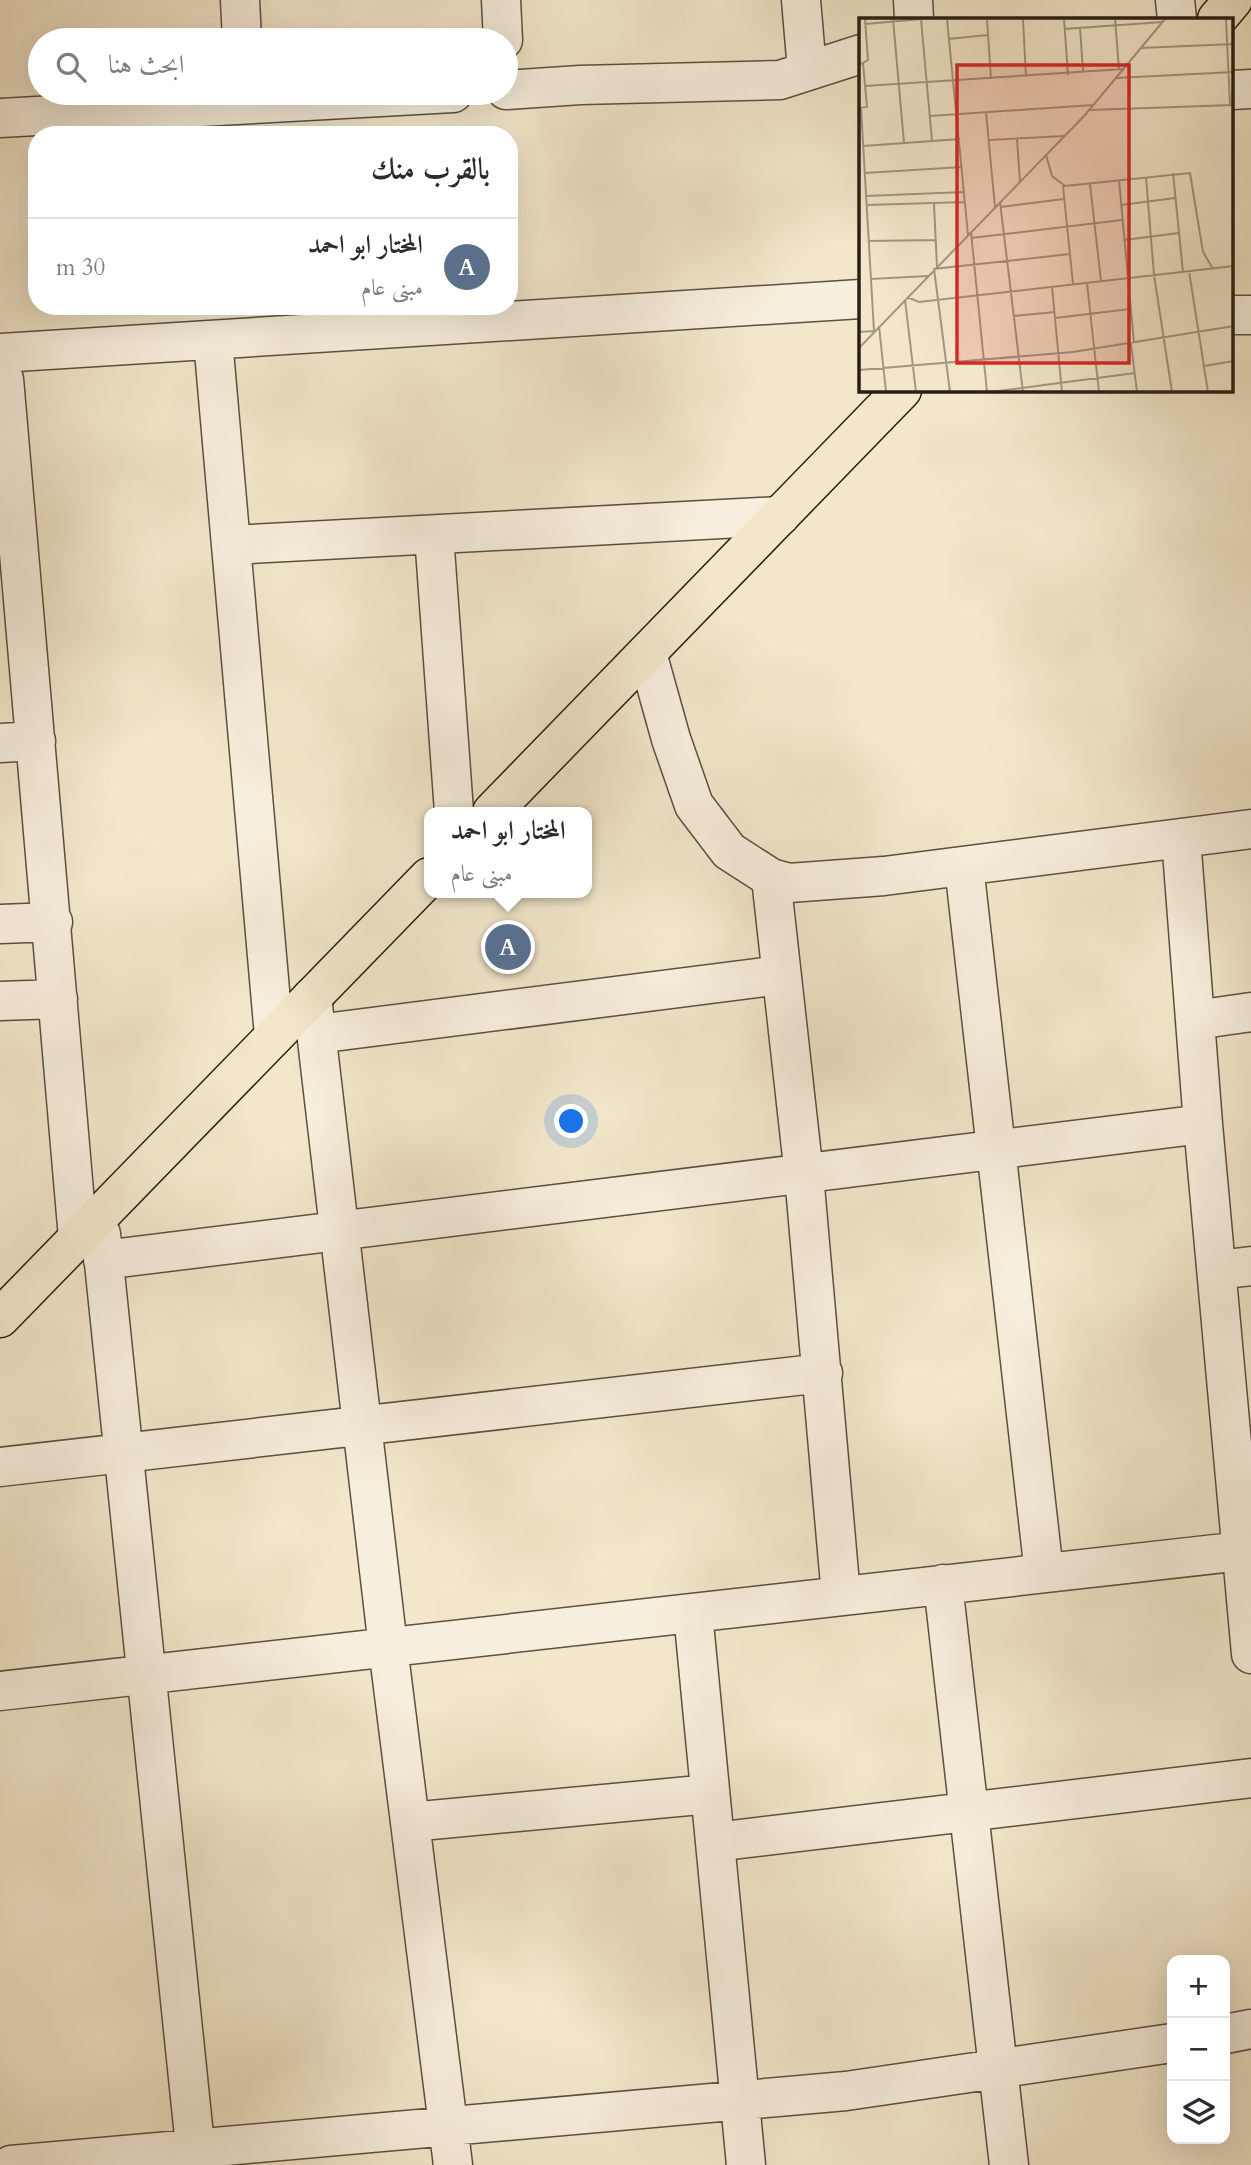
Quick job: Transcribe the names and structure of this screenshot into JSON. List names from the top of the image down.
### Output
{
  "page": {
    "search": "ابحث هنا",
    "heading": "بالقرب منك",
    "list": [
      {
        "mark": "A",
        "name": "المختار ابو احمد",
        "note": "مبنى عام",
        "value": "30 m"
      }
    ],
    "popup": ["المختار ابو احمد", "مبنى عام"],
    "pins": "A",
    "map_buttons": ["+", "−"]
  }
}
